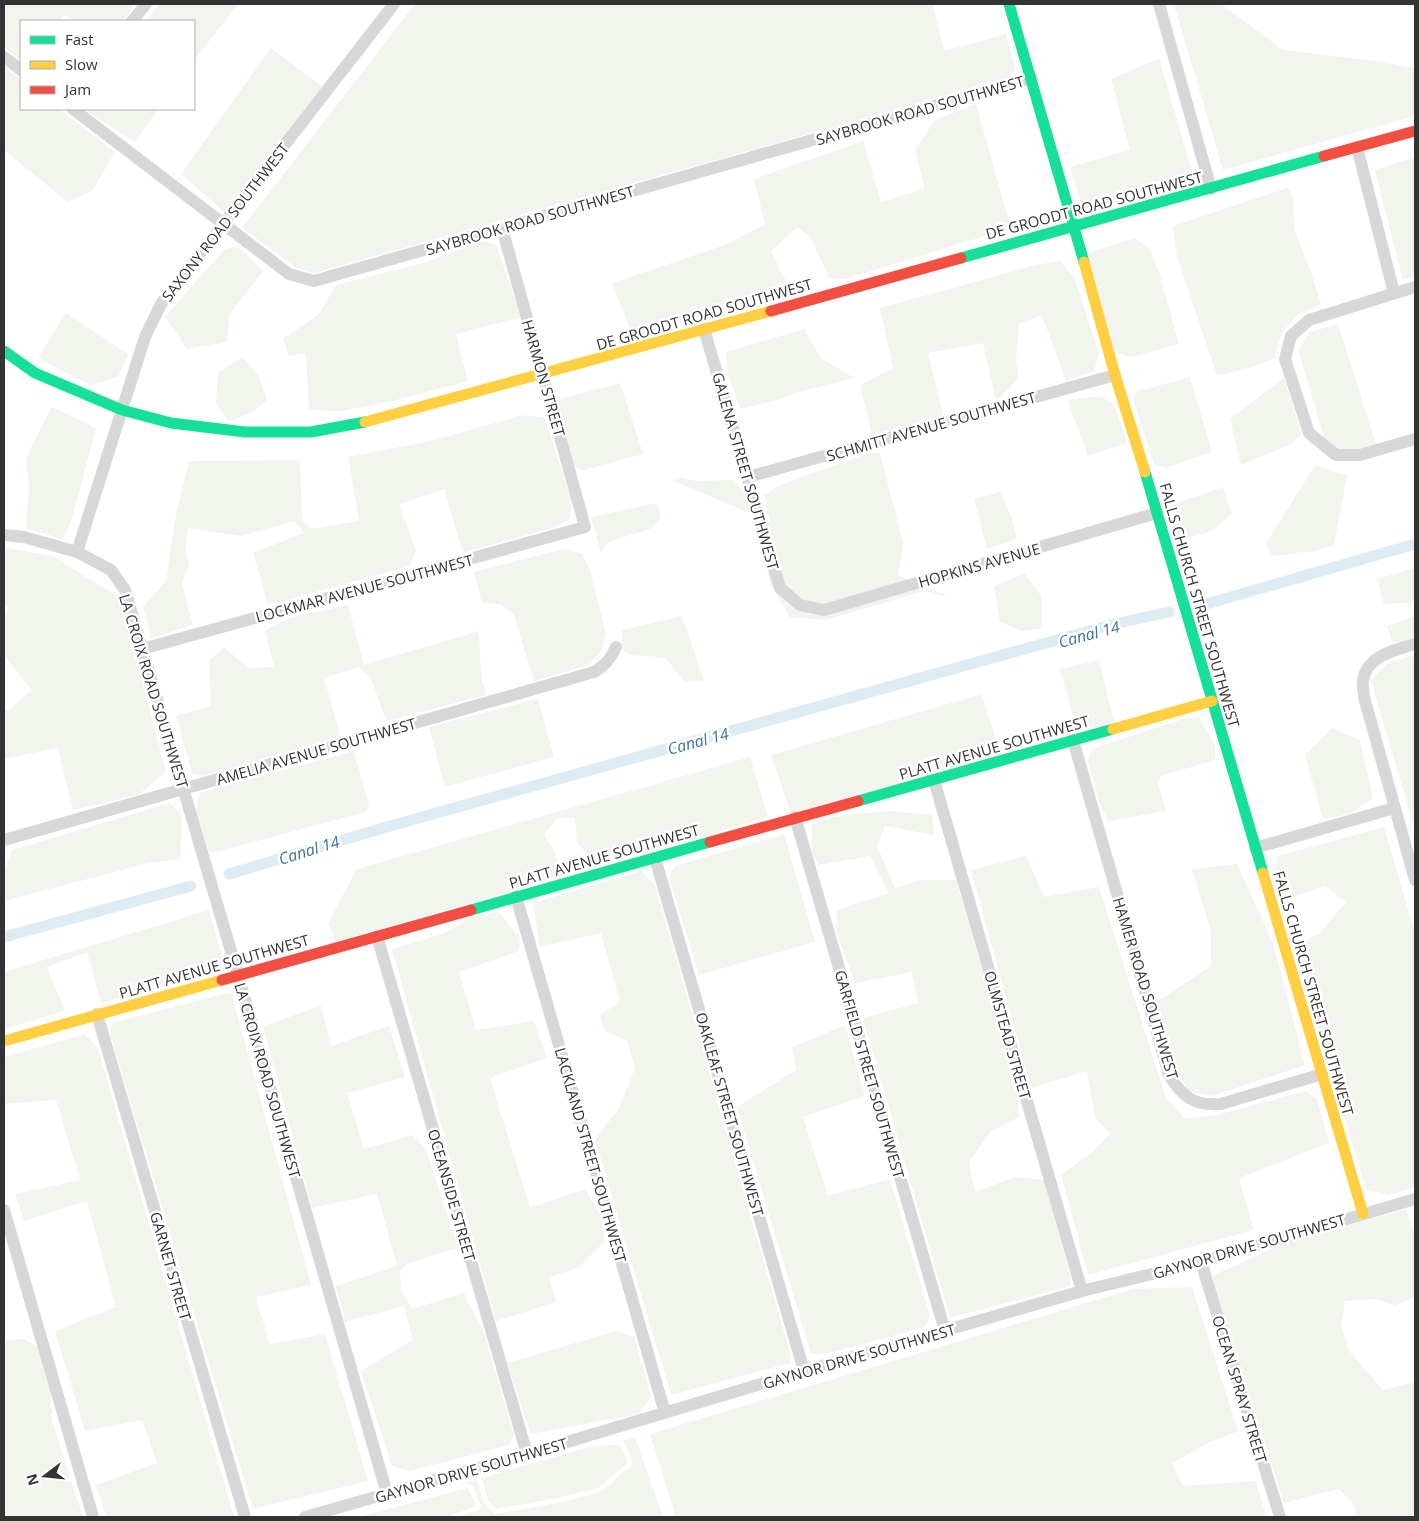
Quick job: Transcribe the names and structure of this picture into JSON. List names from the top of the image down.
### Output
{
  "streets": {
    "street": [
      "SAYBROOK ROAD SOUTHWEST",
      "DE GROODT ROAD SOUTHWEST",
      "SAXONY ROAD SOUTHWEST",
      "HARMON STREET",
      "SCHMITT AVENUE SOUTHWEST",
      "GALENA STREET SOUTHWEST",
      "HOPKINS AVENUE",
      "LOCKMAR AVENUE SOUTHWEST",
      "FALLS CHURCH STREET SOUTHWEST",
      "LA CROIX ROAD SOUTHWEST",
      "PLATT AVENUE SOUTHWEST",
      "AMELIA AVENUE SOUTHWEST",
      "HAMER ROAD SOUTHWEST",
      "OLMSTEAD STREET",
      "GARFIELD STREET SOUTHWEST",
      "OAKLEAF STREET SOUTHWEST",
      "LACKLAND STREET SOUTHWEST",
      "OCEANSIDE STREET",
      "GAYNOR DRIVE SOUTHWEST",
      "GARNET STREET",
      "OCEAN SPRAY STREET"
    ]
  },
  "crossings": [
    ["SAYBROOK ROAD SOUTHWEST", "SAXONY ROAD SOUTHWEST"],
    ["SAYBROOK ROAD SOUTHWEST", "HARMON STREET"],
    ["SAYBROOK ROAD SOUTHWEST", "FALLS CHURCH STREET SOUTHWEST"],
    ["DE GROODT ROAD SOUTHWEST", "SAXONY ROAD SOUTHWEST"],
    ["DE GROODT ROAD SOUTHWEST", "HARMON STREET"],
    ["DE GROODT ROAD SOUTHWEST", "GALENA STREET SOUTHWEST"],
    ["DE GROODT ROAD SOUTHWEST", "FALLS CHURCH STREET SOUTHWEST"],
    ["SAXONY ROAD SOUTHWEST", "LA CROIX ROAD SOUTHWEST"],
    ["HARMON STREET", "LOCKMAR AVENUE SOUTHWEST"],
    ["SCHMITT AVENUE SOUTHWEST", "GALENA STREET SOUTHWEST"],
    ["SCHMITT AVENUE SOUTHWEST", "FALLS CHURCH STREET SOUTHWEST"],
    ["GALENA STREET SOUTHWEST", "HOPKINS AVENUE"],
    ["HOPKINS AVENUE", "FALLS CHURCH STREET SOUTHWEST"],
    ["LOCKMAR AVENUE SOUTHWEST", "LA CROIX ROAD SOUTHWEST"],
    ["FALLS CHURCH STREET SOUTHWEST", "PLATT AVENUE SOUTHWEST"],
    ["FALLS CHURCH STREET SOUTHWEST", "HAMER ROAD SOUTHWEST"],
    ["FALLS CHURCH STREET SOUTHWEST", "GAYNOR DRIVE SOUTHWEST"],
    ["LA CROIX ROAD SOUTHWEST", "PLATT AVENUE SOUTHWEST"],
    ["LA CROIX ROAD SOUTHWEST", "AMELIA AVENUE SOUTHWEST"],
    ["LA CROIX ROAD SOUTHWEST", "GAYNOR DRIVE SOUTHWEST"],
    ["PLATT AVENUE SOUTHWEST", "HAMER ROAD SOUTHWEST"],
    ["PLATT AVENUE SOUTHWEST", "OLMSTEAD STREET"],
    ["PLATT AVENUE SOUTHWEST", "GARFIELD STREET SOUTHWEST"],
    ["PLATT AVENUE SOUTHWEST", "OAKLEAF STREET SOUTHWEST"],
    ["PLATT AVENUE SOUTHWEST", "LACKLAND STREET SOUTHWEST"],
    ["PLATT AVENUE SOUTHWEST", "OCEANSIDE STREET"],
    ["PLATT AVENUE SOUTHWEST", "GARNET STREET"],
    ["OLMSTEAD STREET", "GAYNOR DRIVE SOUTHWEST"],
    ["GARFIELD STREET SOUTHWEST", "GAYNOR DRIVE SOUTHWEST"],
    ["OAKLEAF STREET SOUTHWEST", "GAYNOR DRIVE SOUTHWEST"],
    ["LACKLAND STREET SOUTHWEST", "GAYNOR DRIVE SOUTHWEST"],
    ["OCEANSIDE STREET", "GAYNOR DRIVE SOUTHWEST"],
    ["GAYNOR DRIVE SOUTHWEST", "OCEAN SPRAY STREET"]
  ],
  "water": ["Canal 14"],
  "legend": ["Fast", "Slow", "Jam"],
  "north": "left"
}
